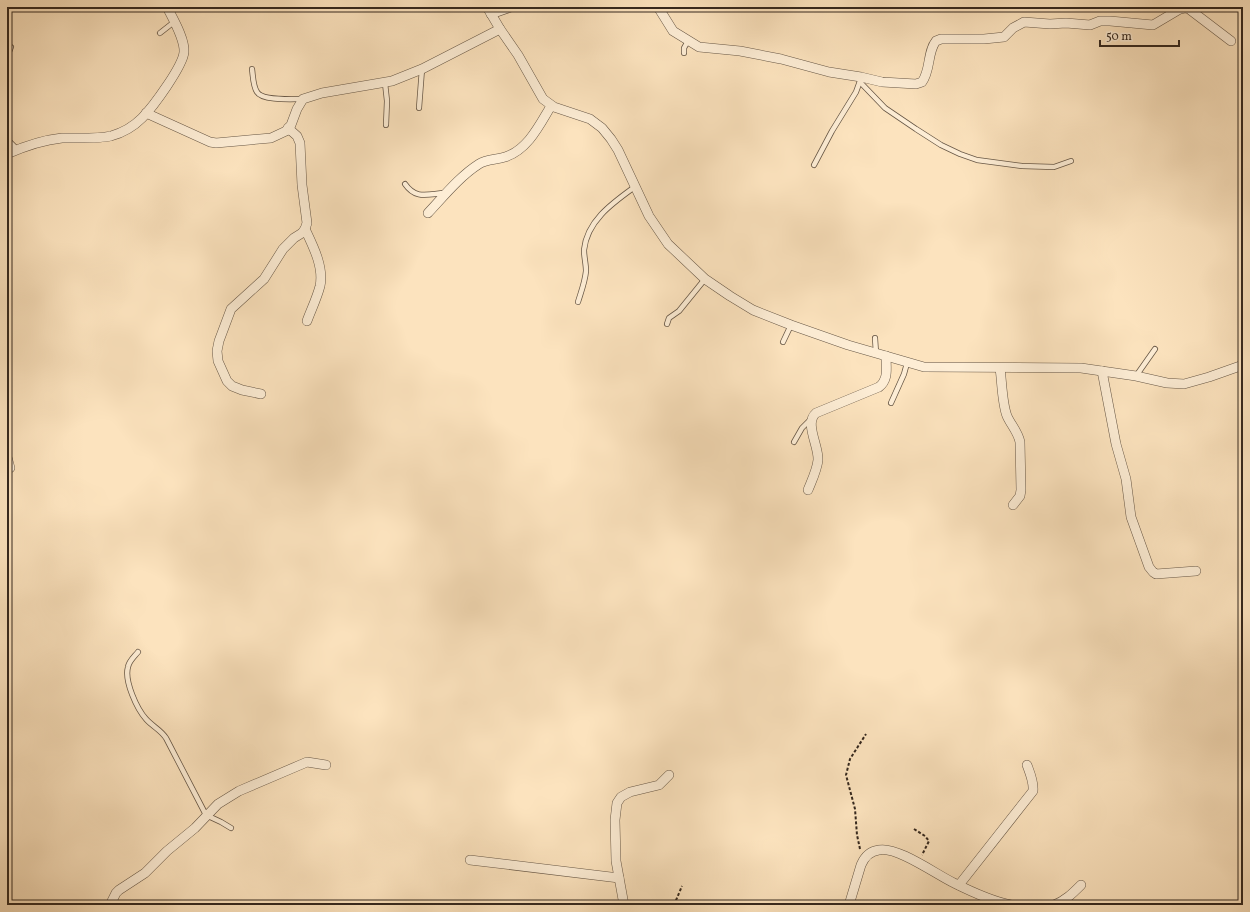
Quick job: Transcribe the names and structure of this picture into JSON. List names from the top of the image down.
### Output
{
  "scale_bar": "50 m"
}
